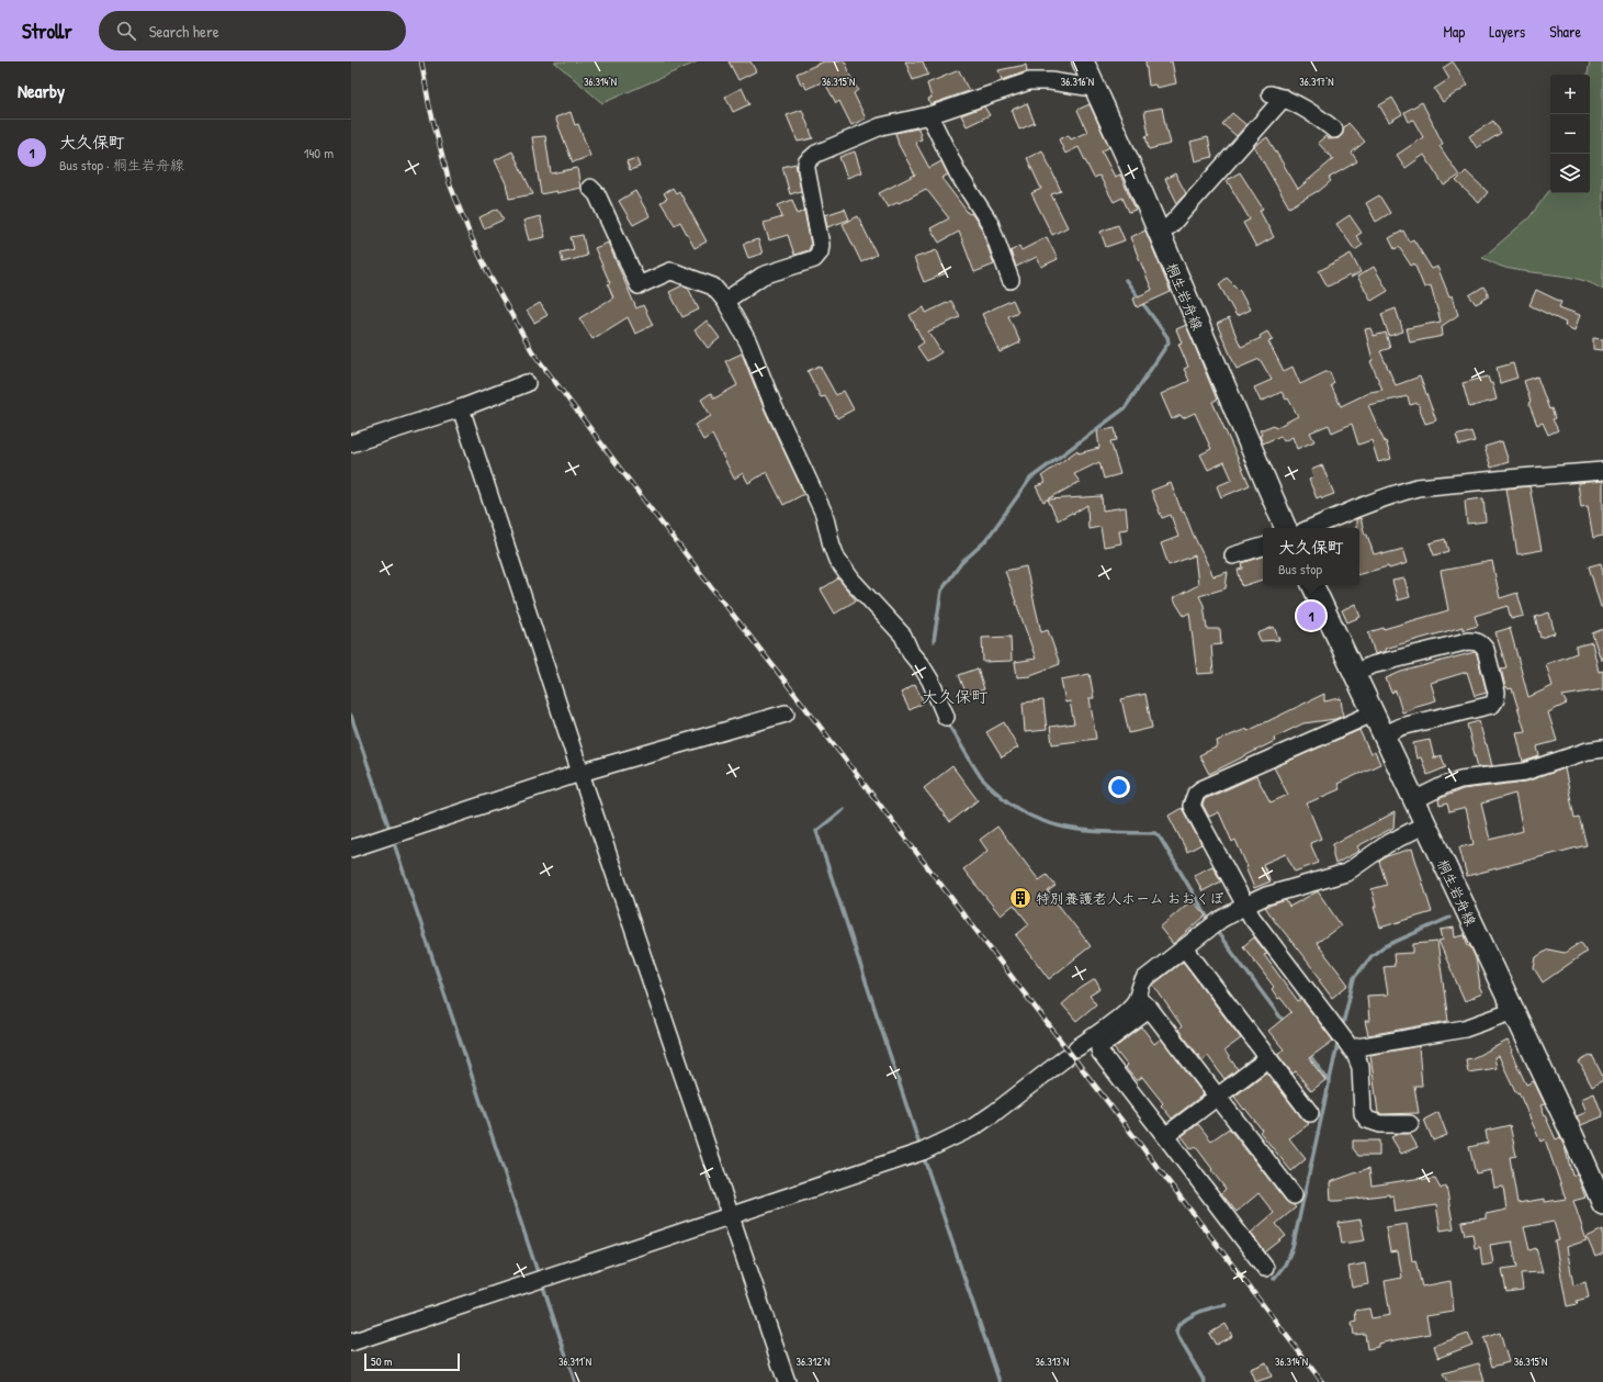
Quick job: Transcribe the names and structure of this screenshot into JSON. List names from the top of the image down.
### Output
{
  "streets": {
    "main road": ["桐生岩舟線"]
  },
  "districts": ["大久保町"],
  "places": {
    "building": ["特別養護老人ホーム おおくぼ"]
  },
  "scale_bar": "50 m",
  "page": {
    "header": "Strollr",
    "search": "Search here",
    "nav": ["Map", "Layers", "Share"],
    "heading": "Nearby",
    "map_buttons": ["+", "−"],
    "list": [
      {
        "mark": "1",
        "name": "大久保町",
        "note": "Bus stop · 桐生岩舟線",
        "value": "140 m"
      }
    ],
    "popup": ["大久保町", "Bus stop"],
    "pins": "1",
    "scale": "50 m"
  },
  "coordinates": [
    "36.314°N",
    "36.315°N",
    "36.316°N",
    "36.317°N",
    "36.311°N",
    "36.312°N",
    "36.313°N"
  ]
}
